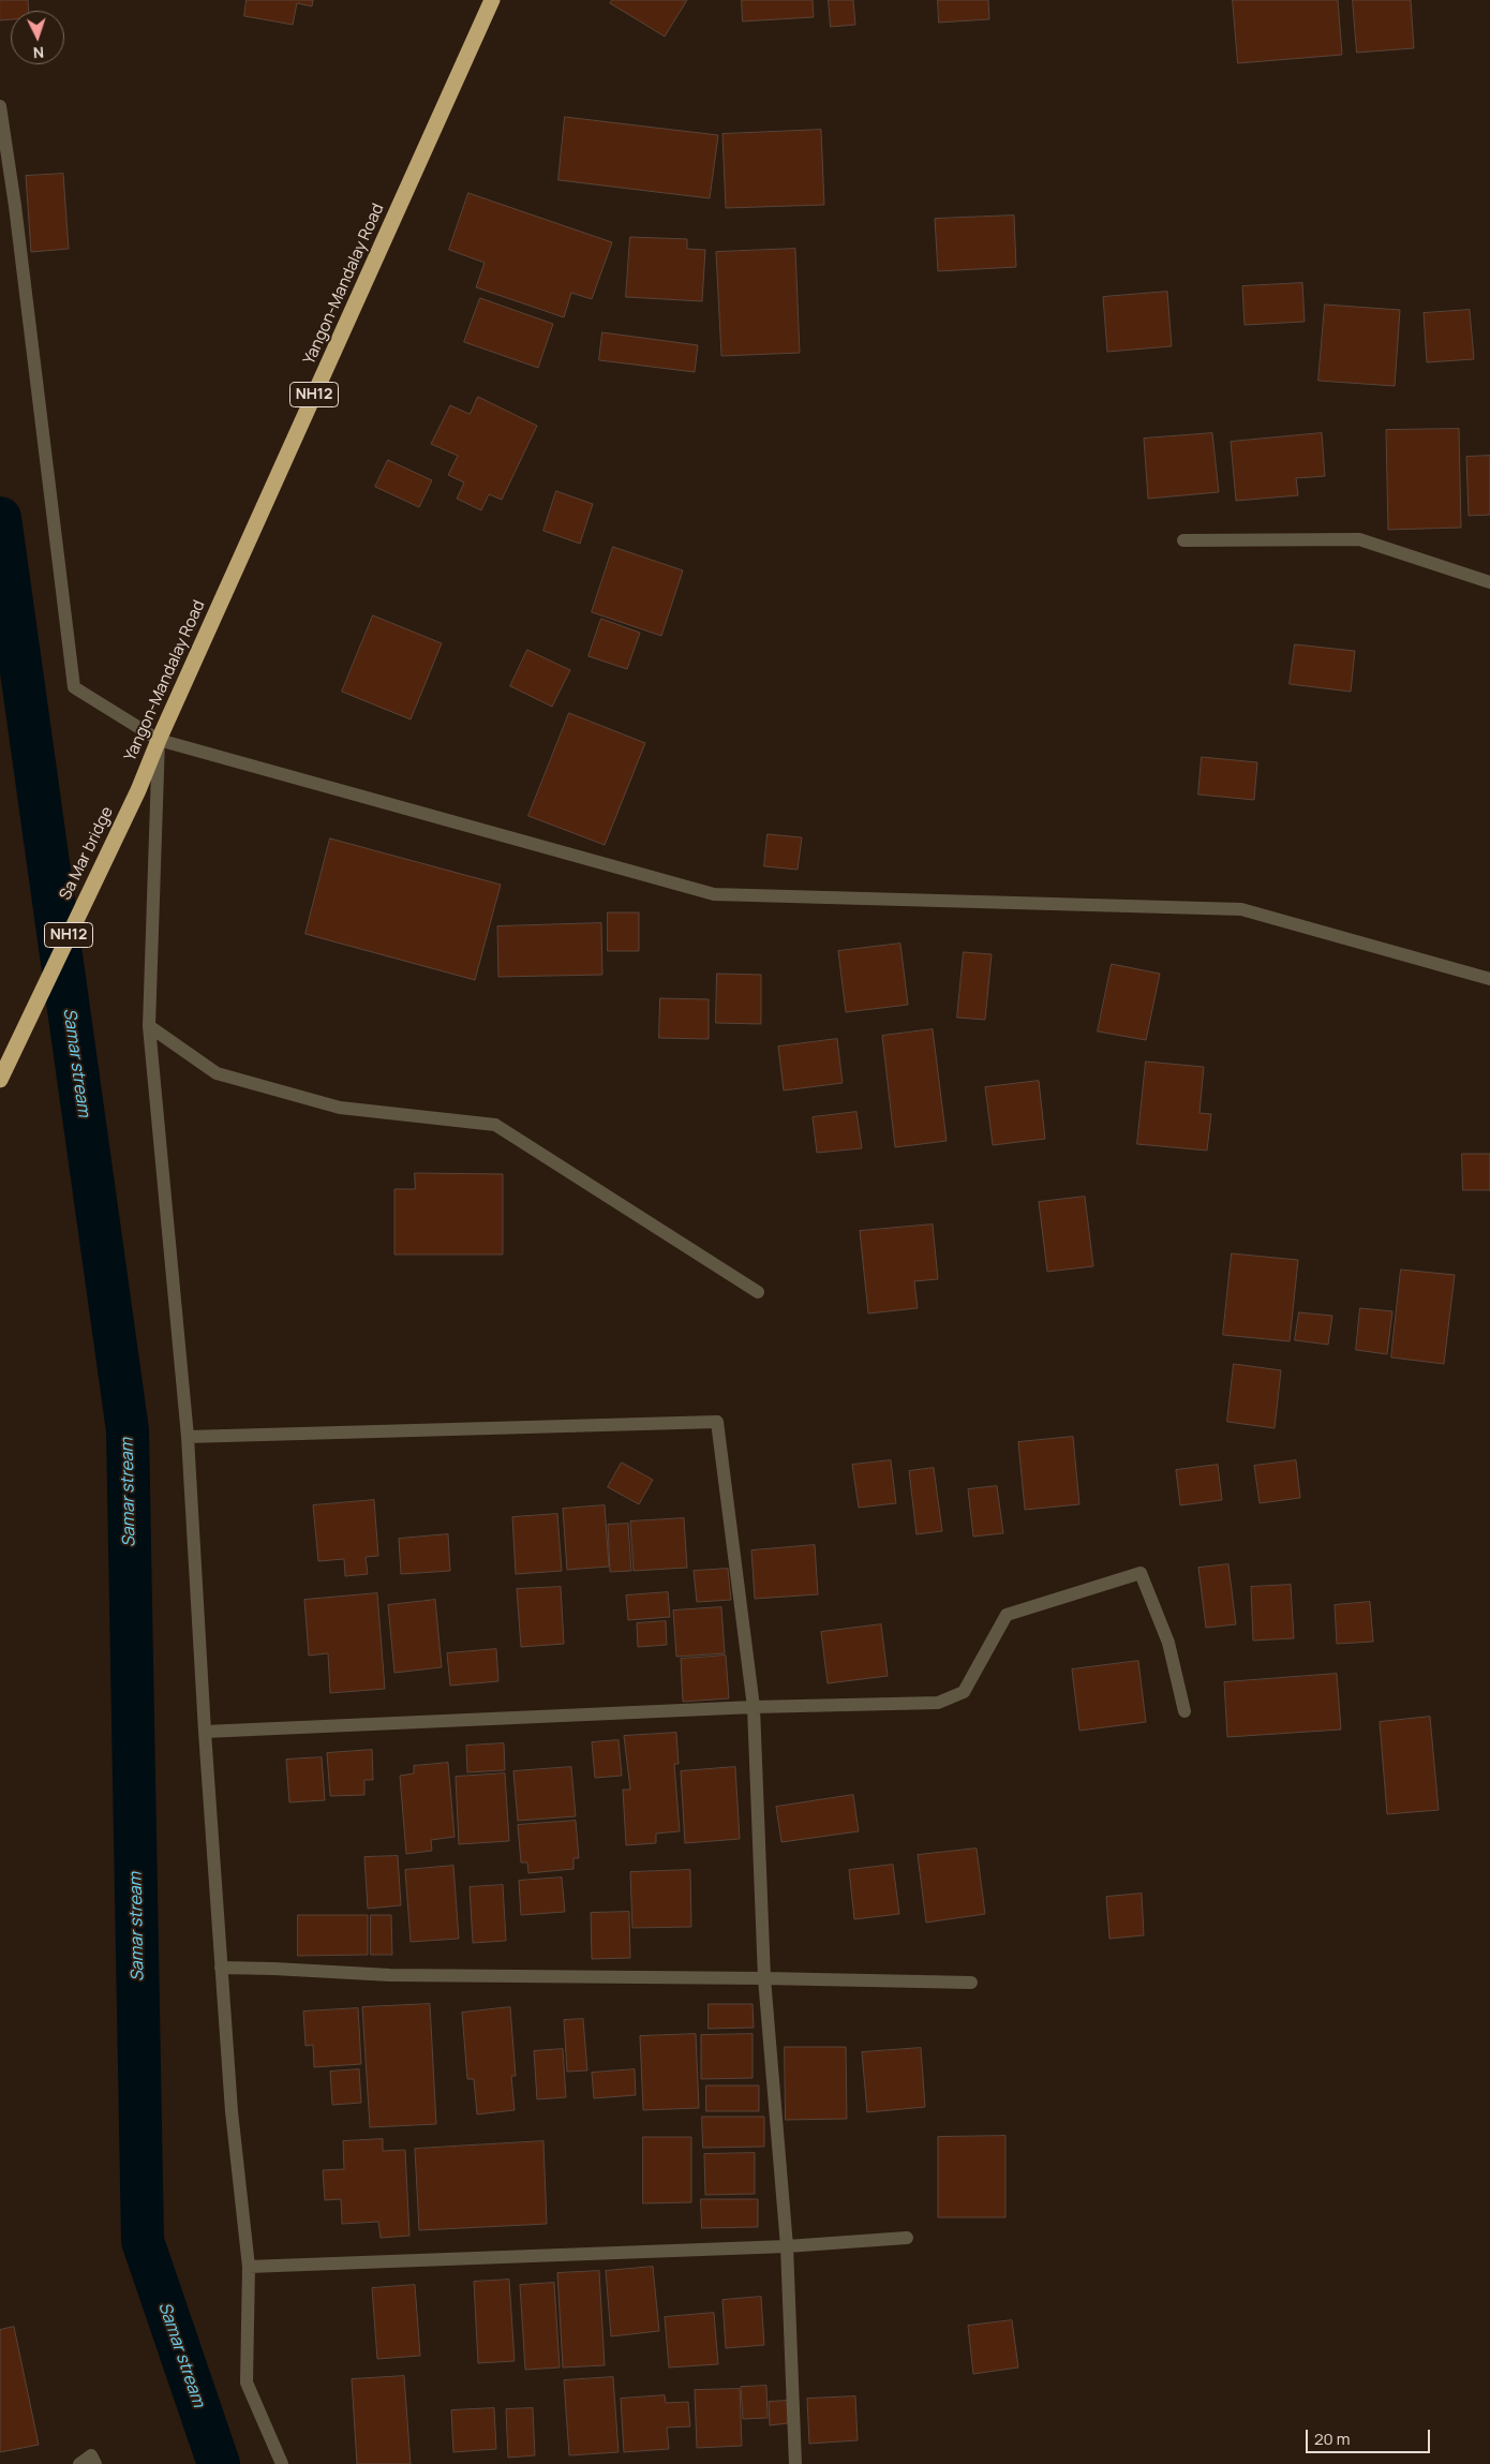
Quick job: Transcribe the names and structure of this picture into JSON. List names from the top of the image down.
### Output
{
  "streets": {
    "highway": ["Yangon-Mandalay Road", "NH12", "Sa Mar bridge"]
  },
  "crossings": [
    ["Yangon-Mandalay Road", "Sa Mar bridge"]
  ],
  "water": ["Samar stream"],
  "scale_bar": "20 m",
  "north": "bottom"
}
